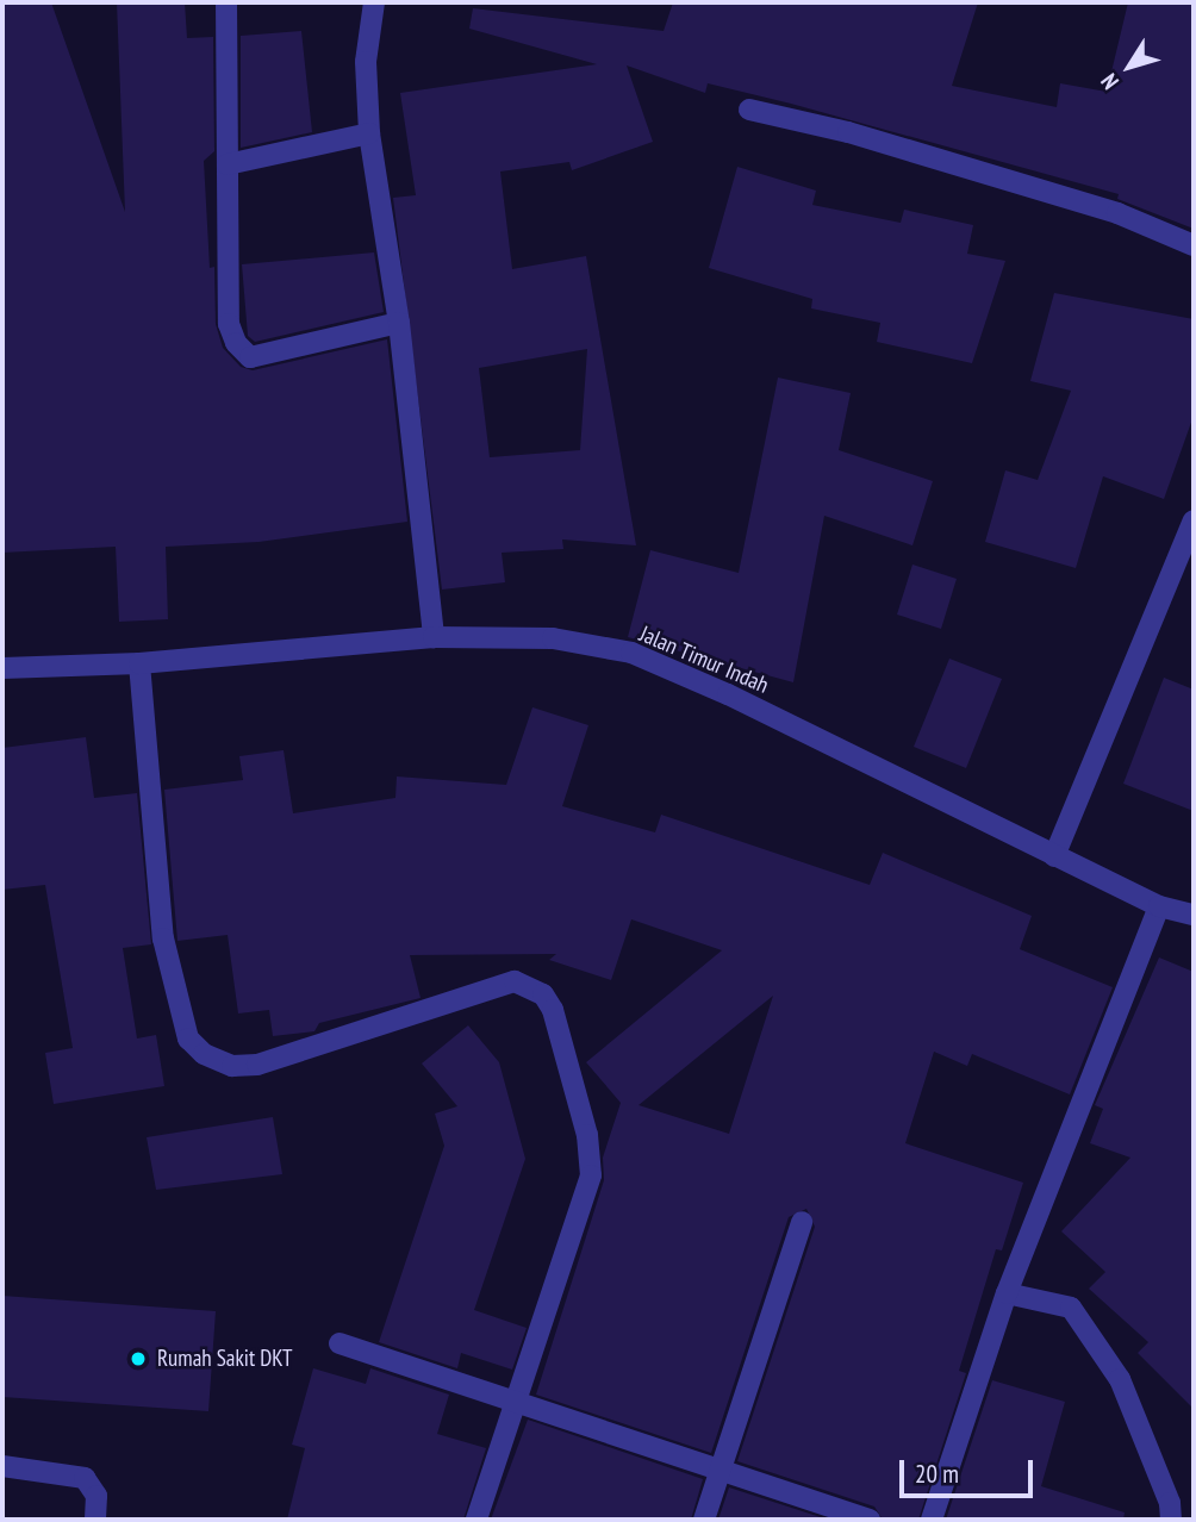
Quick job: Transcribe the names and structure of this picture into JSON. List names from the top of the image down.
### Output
{
  "streets": {
    "street": ["Jalan Timur Indah"]
  },
  "places": ["Rumah Sakit DKT"],
  "scale_bar": "20 m",
  "north": "bottom left"
}
